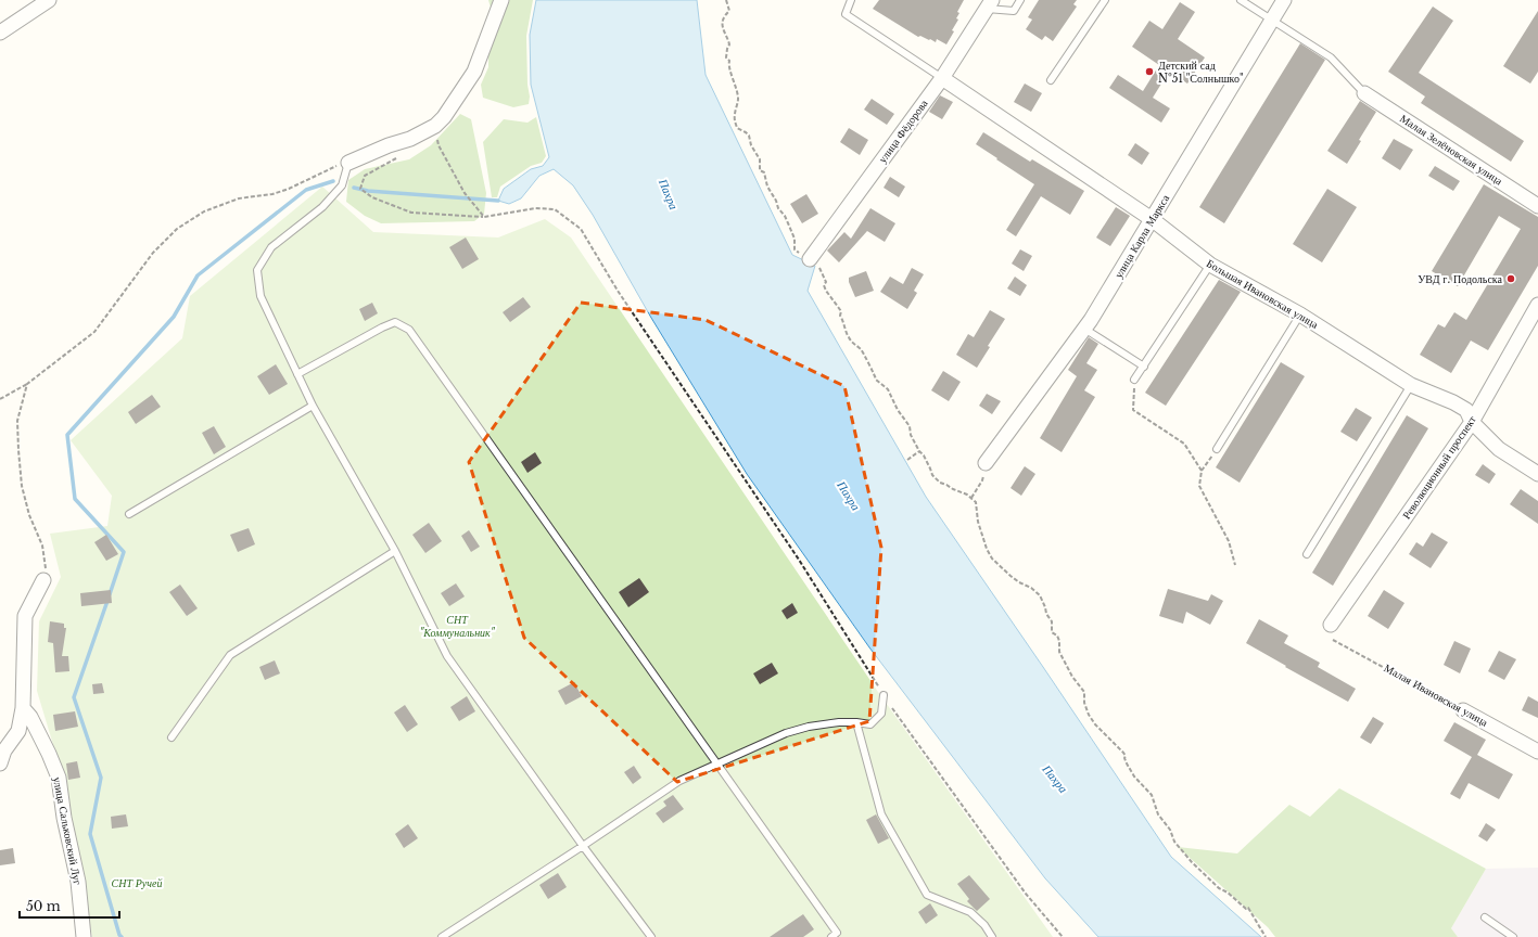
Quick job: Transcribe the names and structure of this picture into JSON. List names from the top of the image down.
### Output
{
  "streets": {
    "street": [
      "улица Фёдорова",
      "Малая Зелёновская улица",
      "улица Карла Маркса",
      "Большая Ивановская улица",
      "Революционный проспект",
      "Малая Ивановская улица",
      "улица Сальковский Луг"
    ]
  },
  "crossings": [
    ["улица Фёдорова", "Большая Ивановская улица"],
    ["улица Карла Маркса", "Большая Ивановская улица"],
    ["Большая Ивановская улица", "Революционный проспект"]
  ],
  "water": ["Пахра"],
  "parks": ["СНТ \"Коммунальник\"", "СНТ Ручей"],
  "places": ["Детский сад №51 \"Солнышко\"", "УВД г. Подольска"],
  "scale_bar": "50 m"
}
